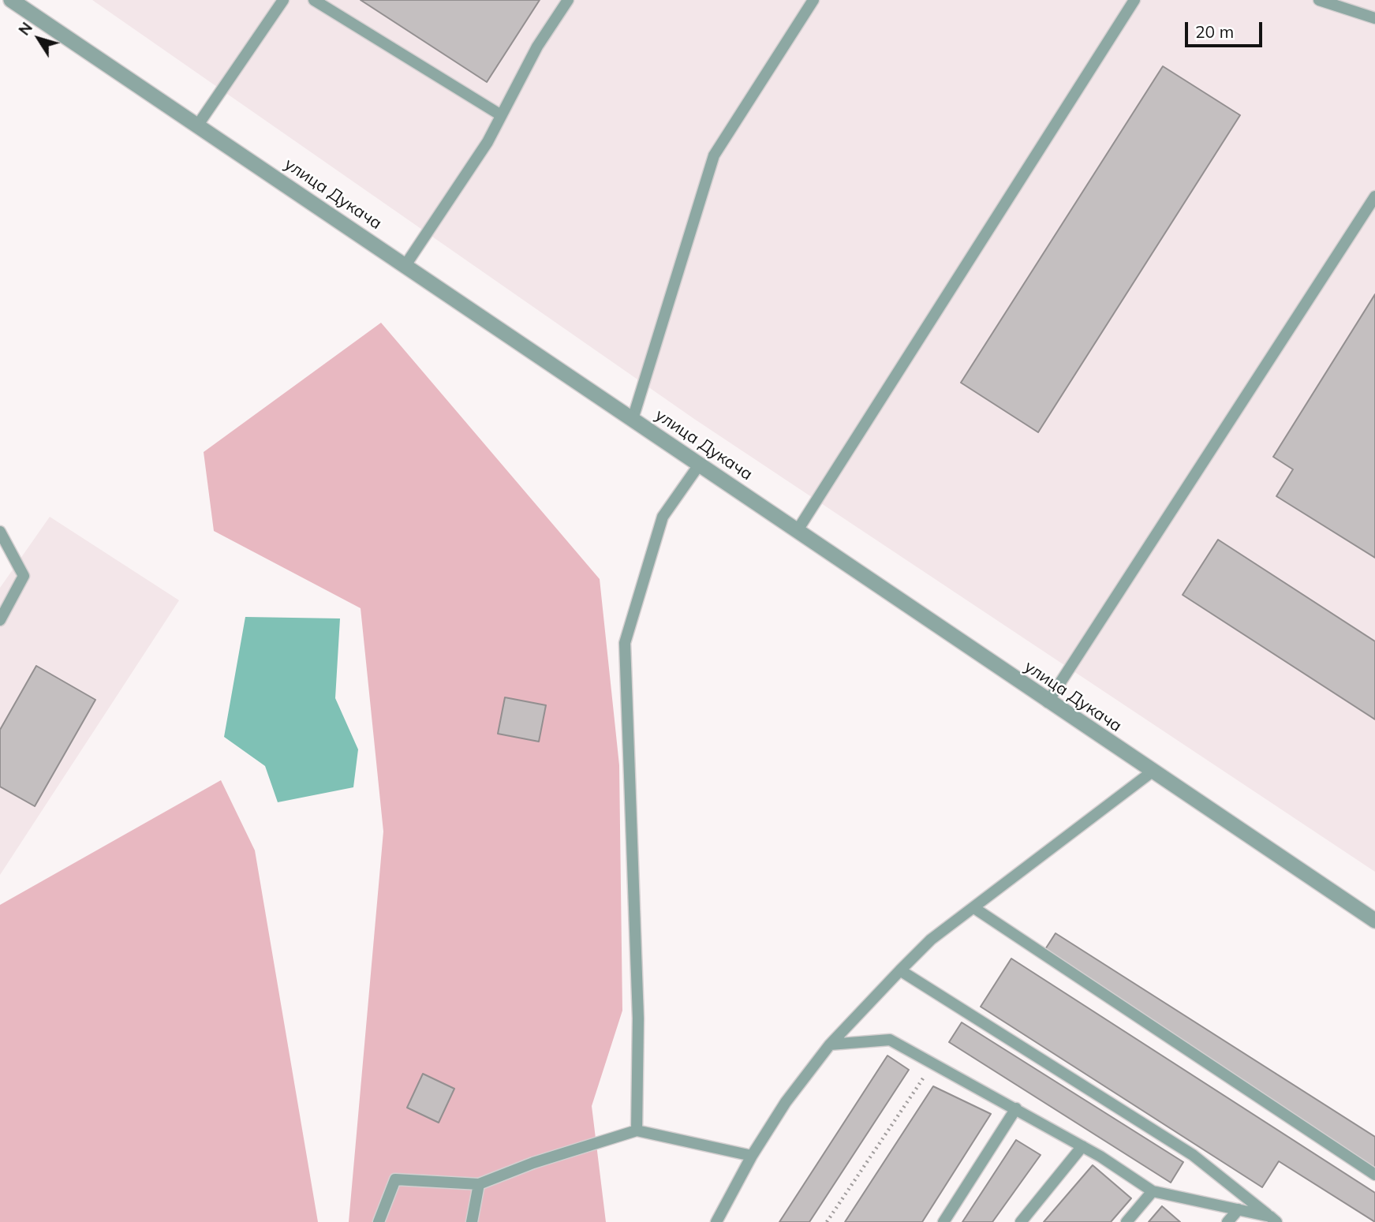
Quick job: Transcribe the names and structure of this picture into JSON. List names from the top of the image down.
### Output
{
  "streets": {
    "street": ["улица Дукача"]
  },
  "scale_bar": "20 m",
  "north": "top left"
}
